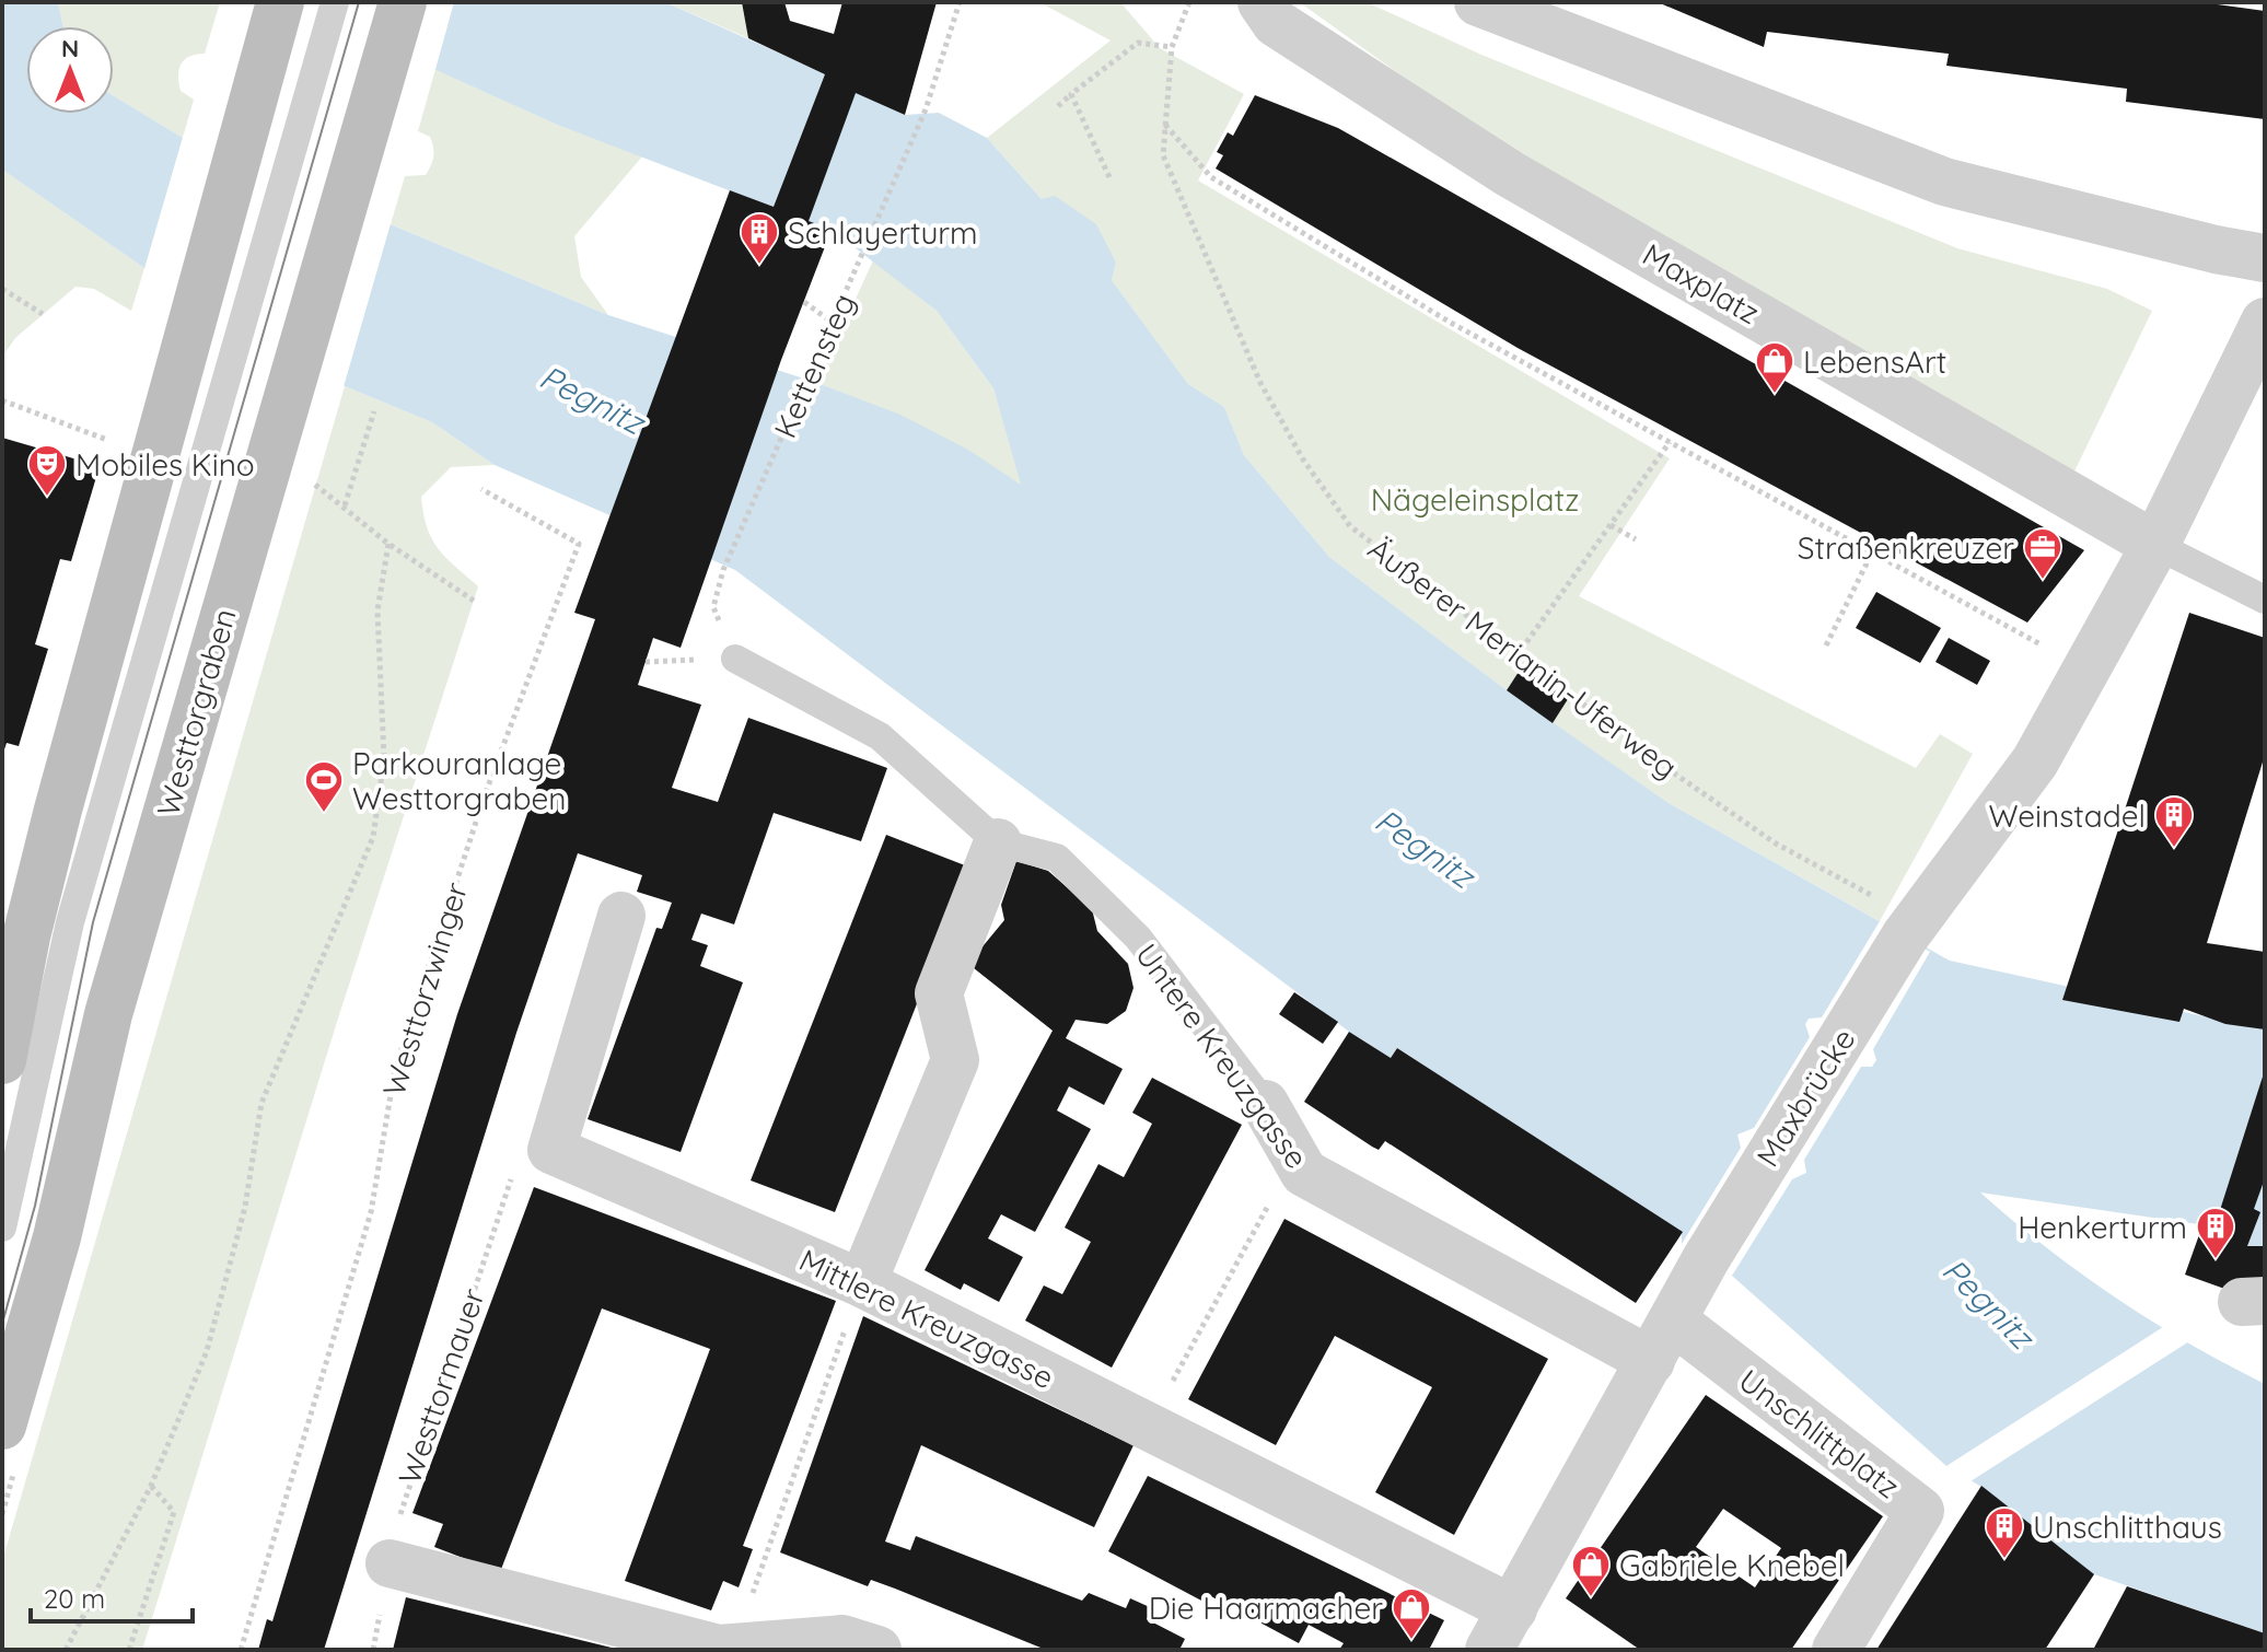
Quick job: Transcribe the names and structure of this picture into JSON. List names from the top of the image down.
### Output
{
  "streets": {
    "main road": ["Westtorgraben"],
    "street": [
      "Maxplatz",
      "Untere Kreuzgasse",
      "Maxbrücke",
      "Mittlere Kreuzgasse",
      "Unschlittplatz"
    ],
    "path": [
      "Kettensteg",
      "Äußerer Merianin-Uferweg",
      "Westtorzwinger",
      "Westtormauer"
    ]
  },
  "crossings": [
    ["Äußerer Merianin-Uferweg", "Maxbrücke"],
    ["Untere Kreuzgasse", "Maxbrücke"],
    ["Untere Kreuzgasse", "Unschlittplatz"],
    ["Maxbrücke", "Unschlittplatz"],
    ["Mittlere Kreuzgasse", "Westtormauer"]
  ],
  "water": ["Pegnitz"],
  "parks": ["Nägeleinsplatz"],
  "places": {
    "building": [
      "Schlayerturm",
      "Weinstadel",
      "Henkerturm",
      "Unschlitthaus"
    ],
    "shop": ["LebensArt", "Gabriele Knebel", "Die Haarmacher"],
    "theatre": ["Mobiles Kino"],
    "office": ["Straßenkreuzer"],
    "sports": ["Parkouranlage Westtorgraben"]
  },
  "scale_bar": "20 m",
  "north": "top"
}
